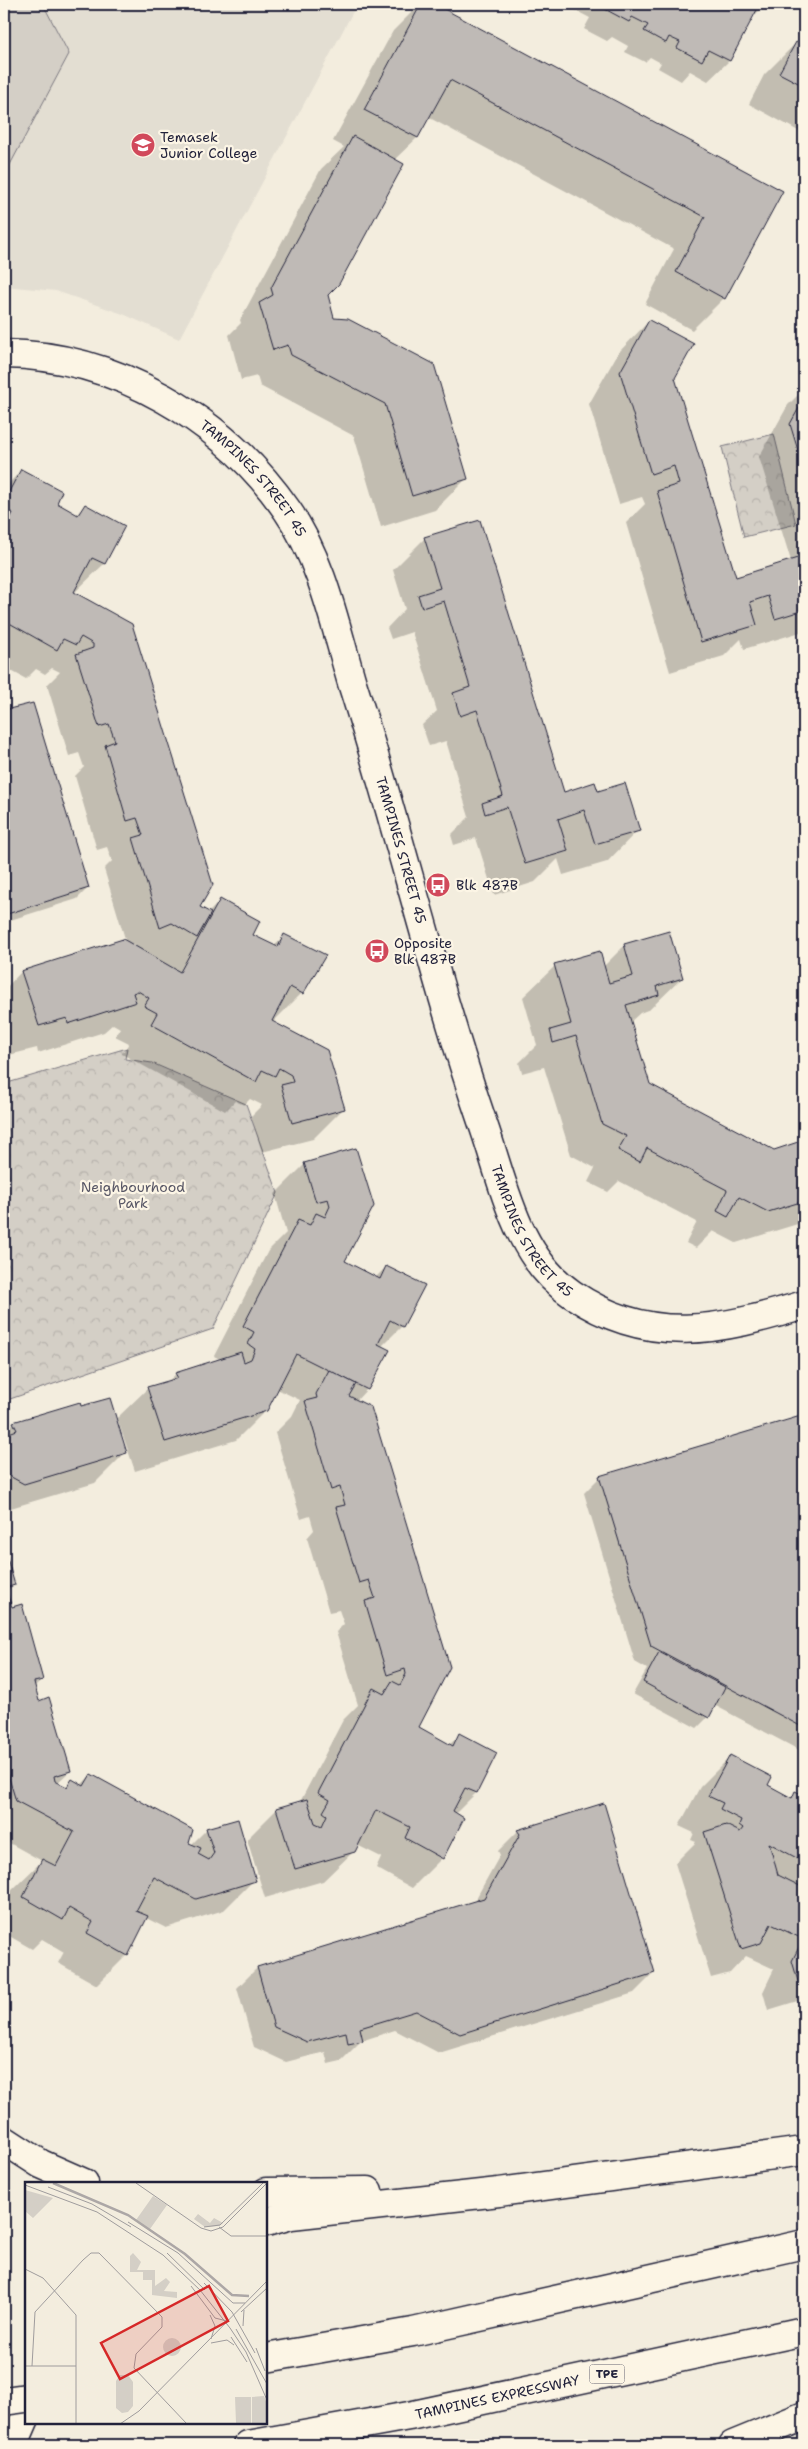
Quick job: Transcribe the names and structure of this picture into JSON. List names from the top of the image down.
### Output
{
  "streets": {
    "main road": ["TAMPINES STREET 45", "TPE", "TAMPINES EXPRESSWAY"]
  },
  "parks": ["Neighbourhood Park"],
  "places": {
    "school or university": ["Temasek Junior College"],
    "bus stop": ["Blk 487B", "Opposite Blk 487B"]
  }
}
